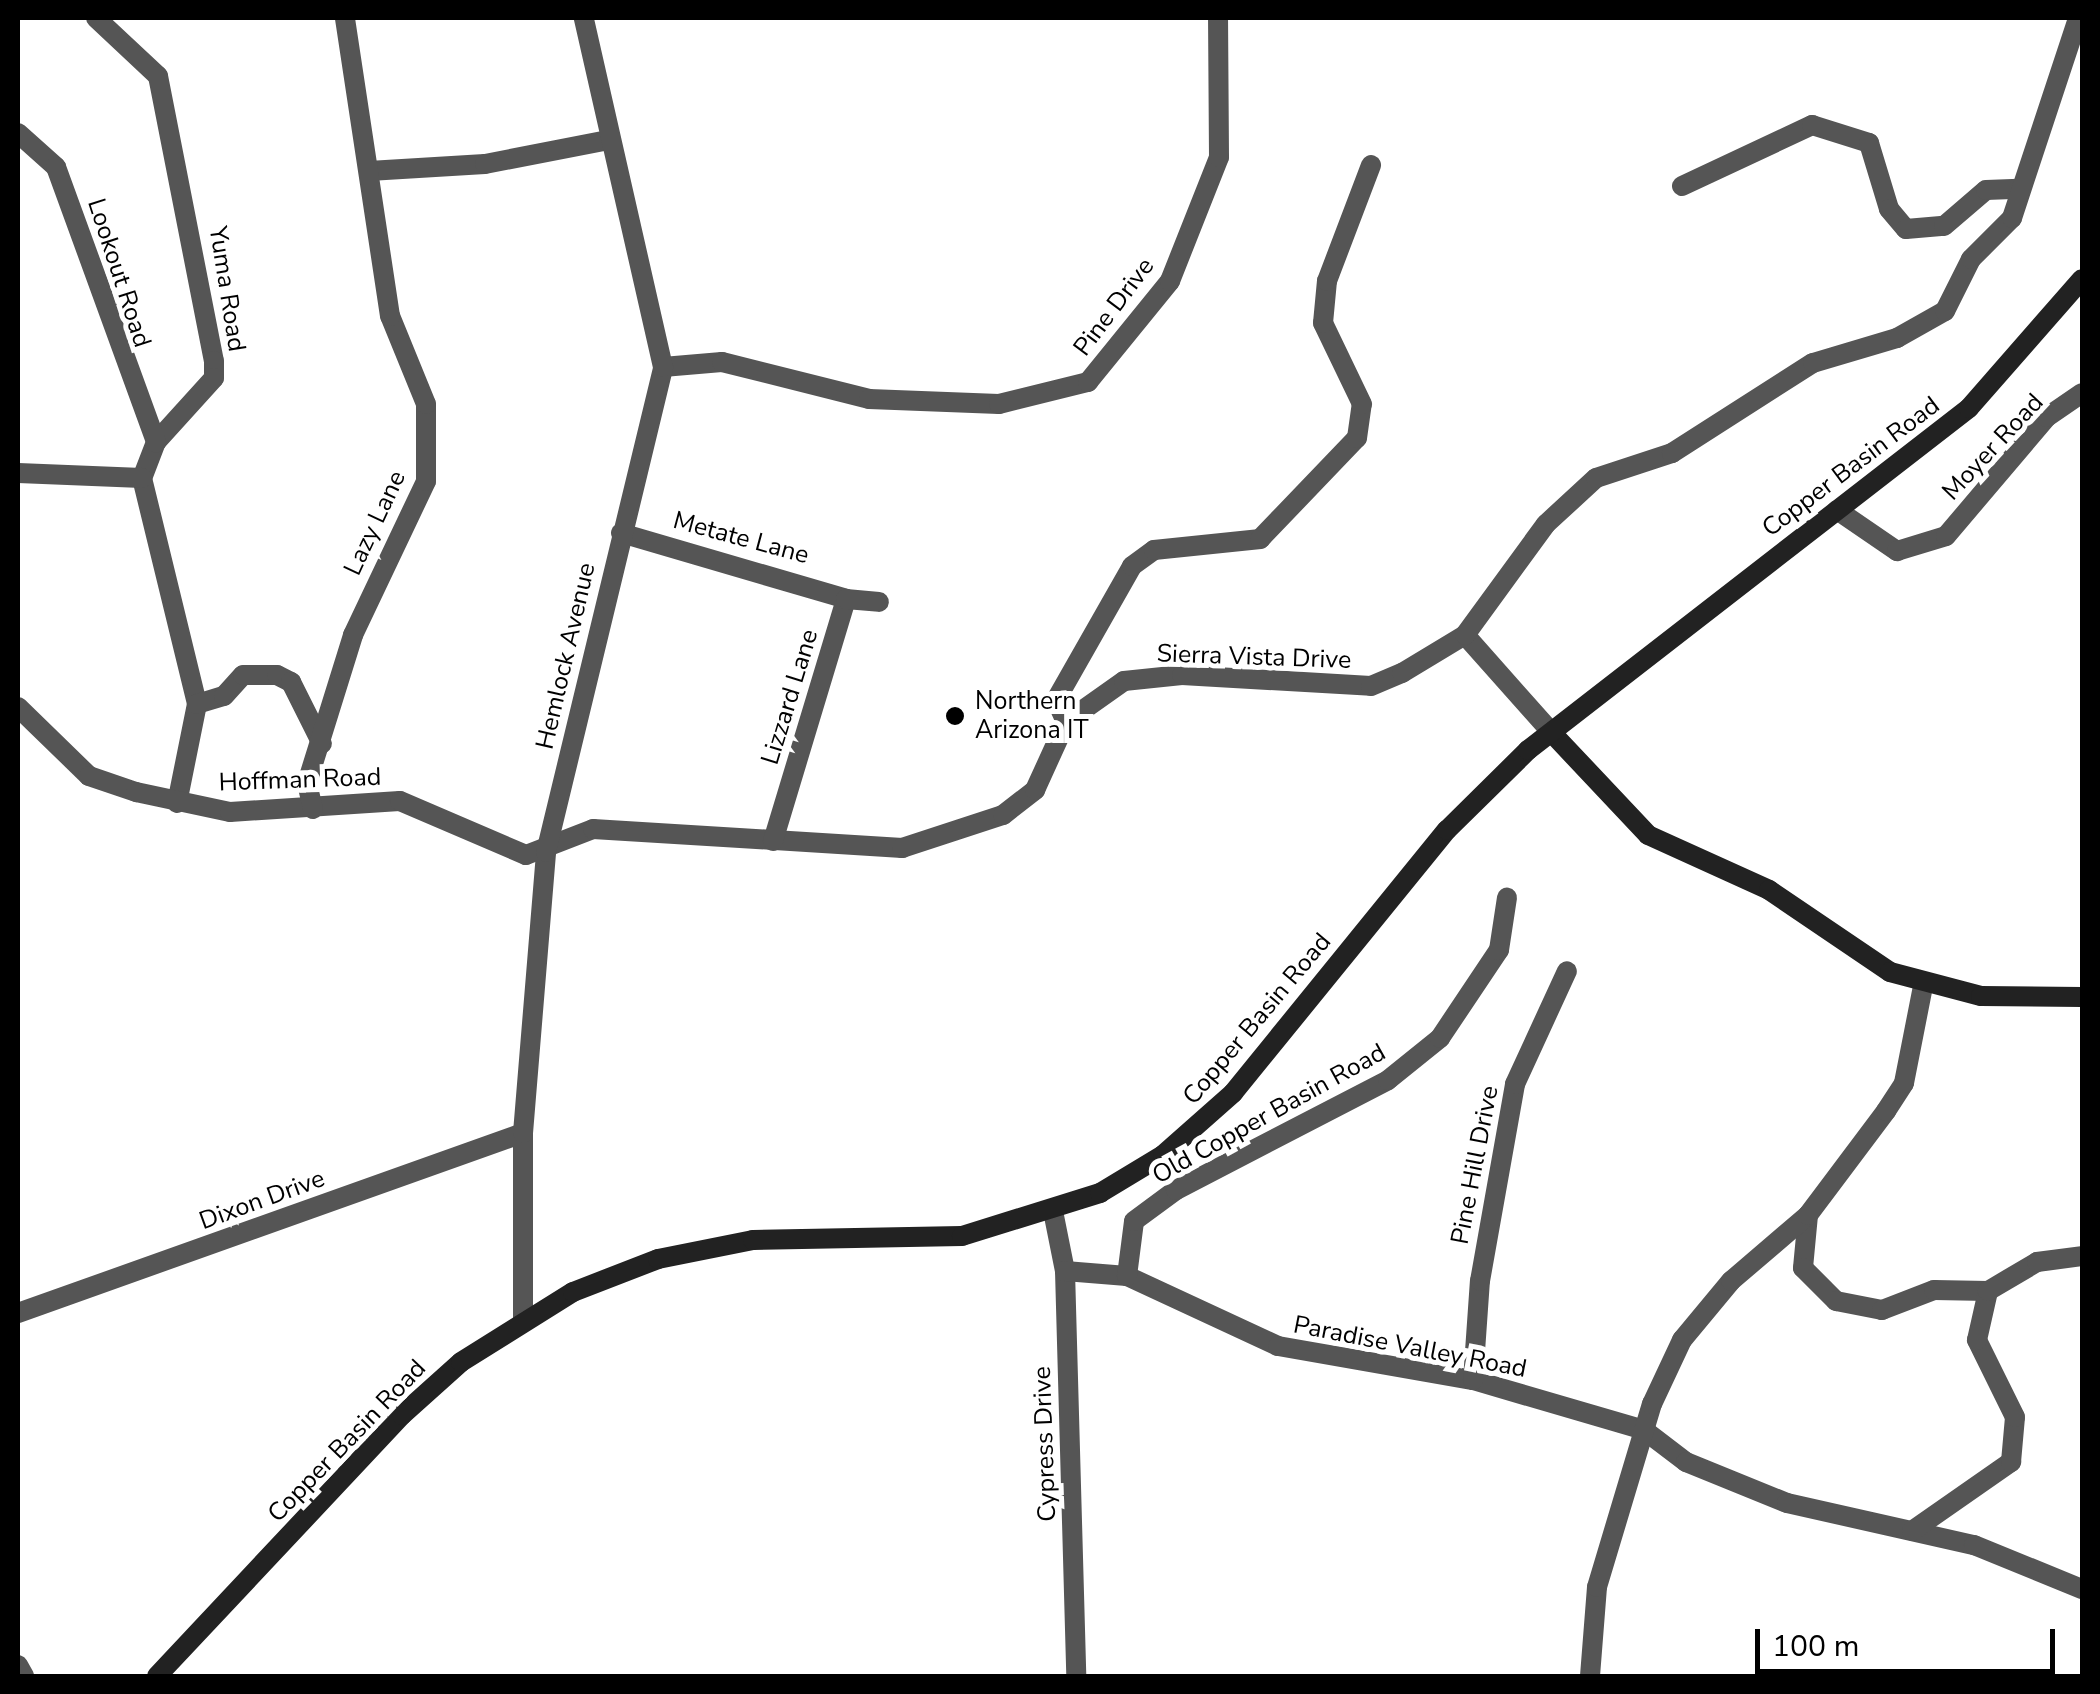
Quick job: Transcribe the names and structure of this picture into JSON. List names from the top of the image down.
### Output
{
  "streets": {
    "street": [
      "Lookout Road",
      "Yuma Road",
      "Pine Drive",
      "Moyer Road",
      "Copper Basin Road",
      "Lazy Lane",
      "Metate Lane",
      "Hemlock Avenue",
      "Sierra Vista Drive",
      "Lizzard Lane",
      "Hoffman Road",
      "Old Copper Basin Road",
      "Pine Hill Drive",
      "Dixon Drive",
      "Paradise Valley Road",
      "Cypress Drive"
    ]
  },
  "crossings": [
    ["Lookout Road", "Yuma Road"],
    ["Pine Drive", "Hemlock Avenue"],
    ["Moyer Road", "Copper Basin Road"],
    ["Copper Basin Road", "Hemlock Avenue"],
    ["Copper Basin Road", "Cypress Drive"],
    ["Lazy Lane", "Hoffman Road"],
    ["Metate Lane", "Hemlock Avenue"],
    ["Metate Lane", "Lizzard Lane"],
    ["Hemlock Avenue", "Hoffman Road"],
    ["Hemlock Avenue", "Dixon Drive"],
    ["Old Copper Basin Road", "Paradise Valley Road"],
    ["Pine Hill Drive", "Paradise Valley Road"],
    ["Paradise Valley Road", "Cypress Drive"]
  ],
  "places": ["Northern Arizona IT"],
  "scale_bar": "100 m"
}
